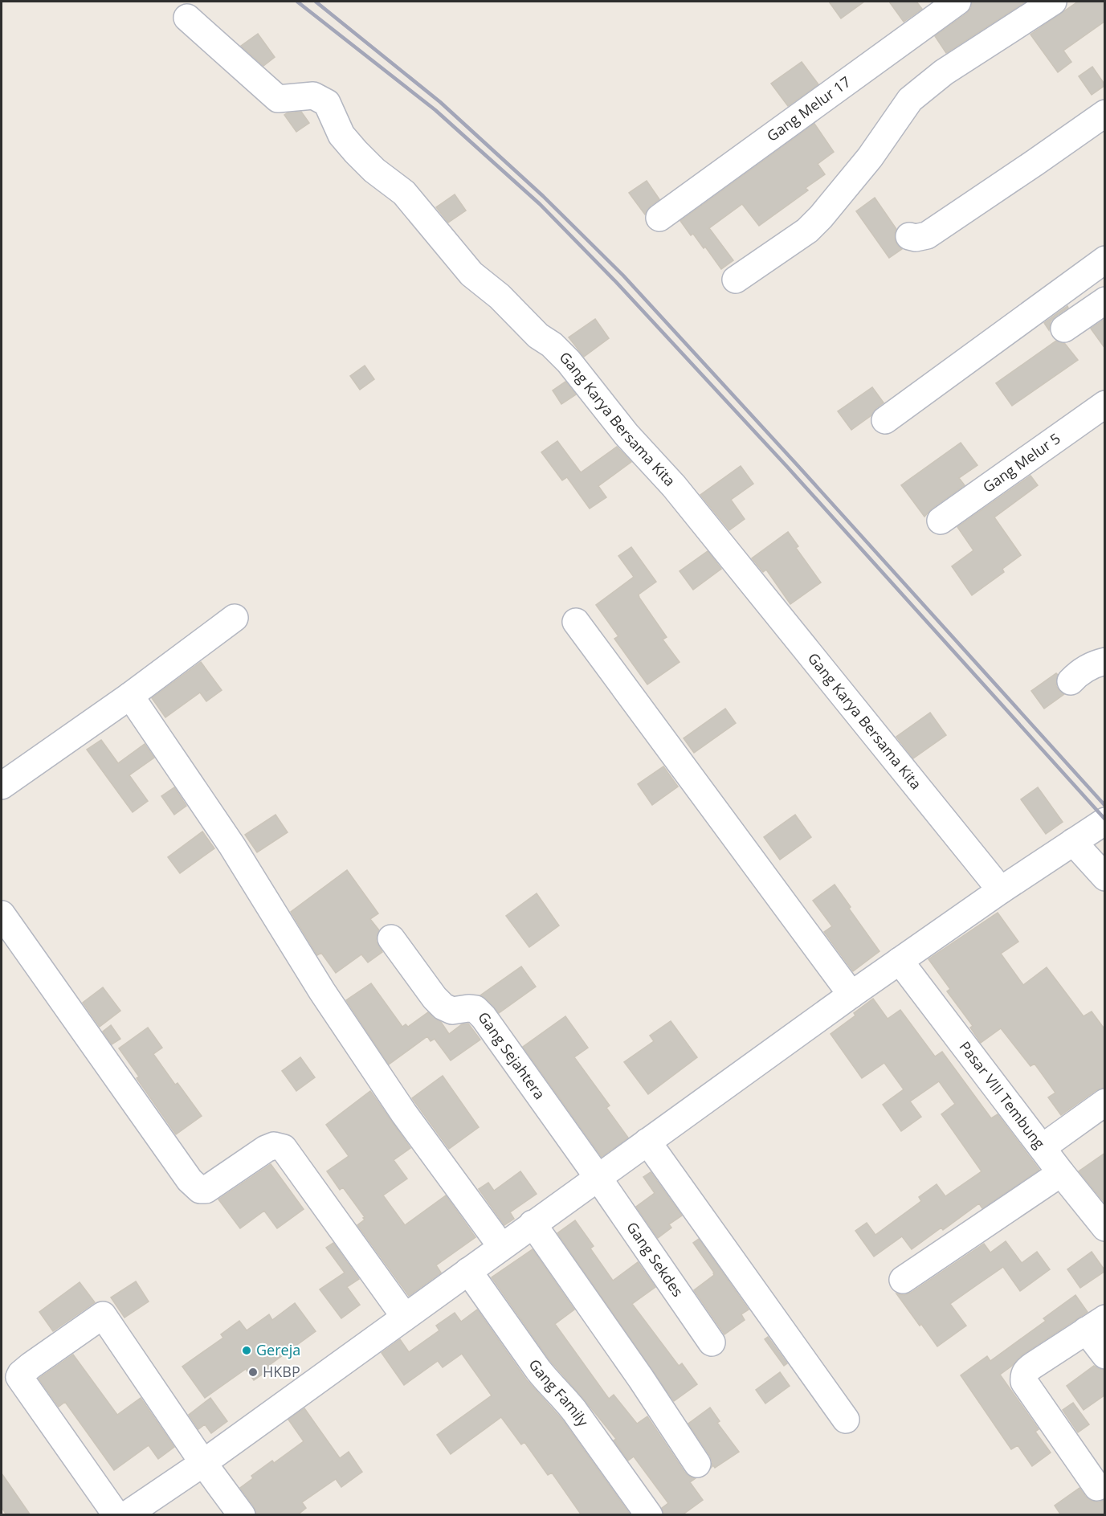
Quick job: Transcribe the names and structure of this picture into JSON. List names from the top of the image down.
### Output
{
  "streets": {
    "street": [
      "Gang Melur 17",
      "Gang Karya Bersama Kita",
      "Gang Melur 5",
      "Gang Sejahtera",
      "Pasar VIII Tembung",
      "Gang Sekdes",
      "Gang Family"
    ]
  },
  "crossings": [
    ["Gang Sejahtera", "Gang Sekdes"]
  ],
  "places": ["Gereja", "HKBP"]
}
